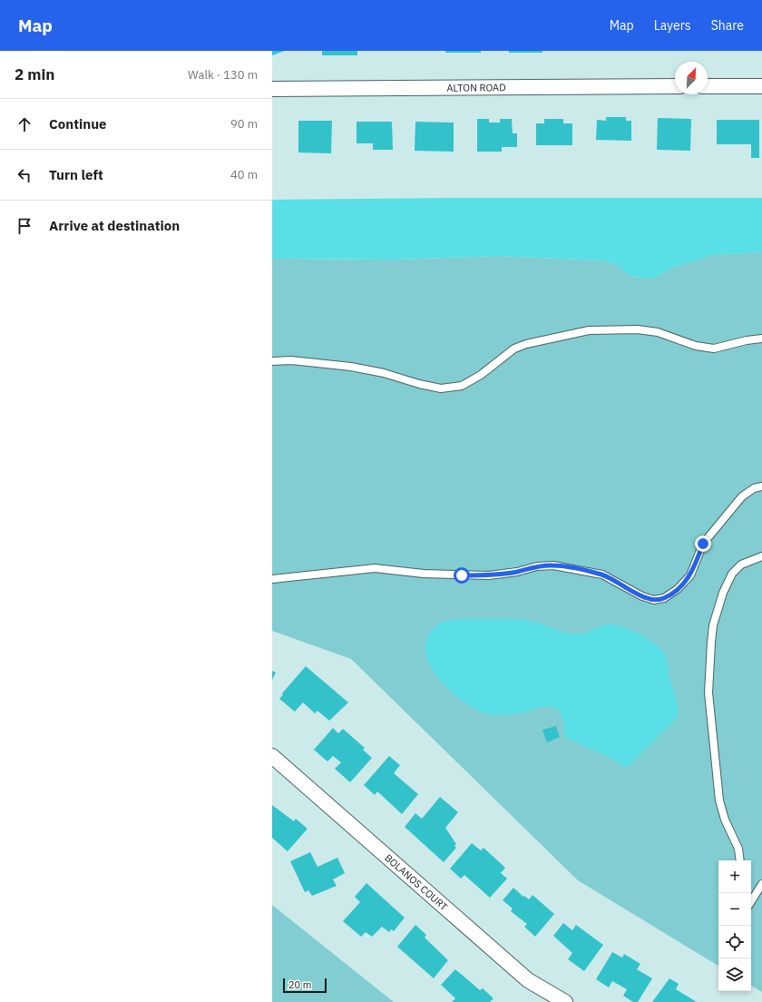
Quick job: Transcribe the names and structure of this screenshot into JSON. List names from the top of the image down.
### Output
{
  "streets": {
    "street": ["ALTON ROAD", "BOLANOS COURT"]
  },
  "scale_bar": "20 m",
  "north": "top right",
  "page": {
    "header": "Map",
    "nav": ["Map", "Layers", "Share"],
    "heading": ["2 min", "Walk · 130 m"],
    "list": [
      ["Continue", "90 m"],
      ["Turn left", "40 m"],
      "Arrive at destination"
    ],
    "map_buttons": ["+", "−"],
    "scale": "20 m"
  }
}
